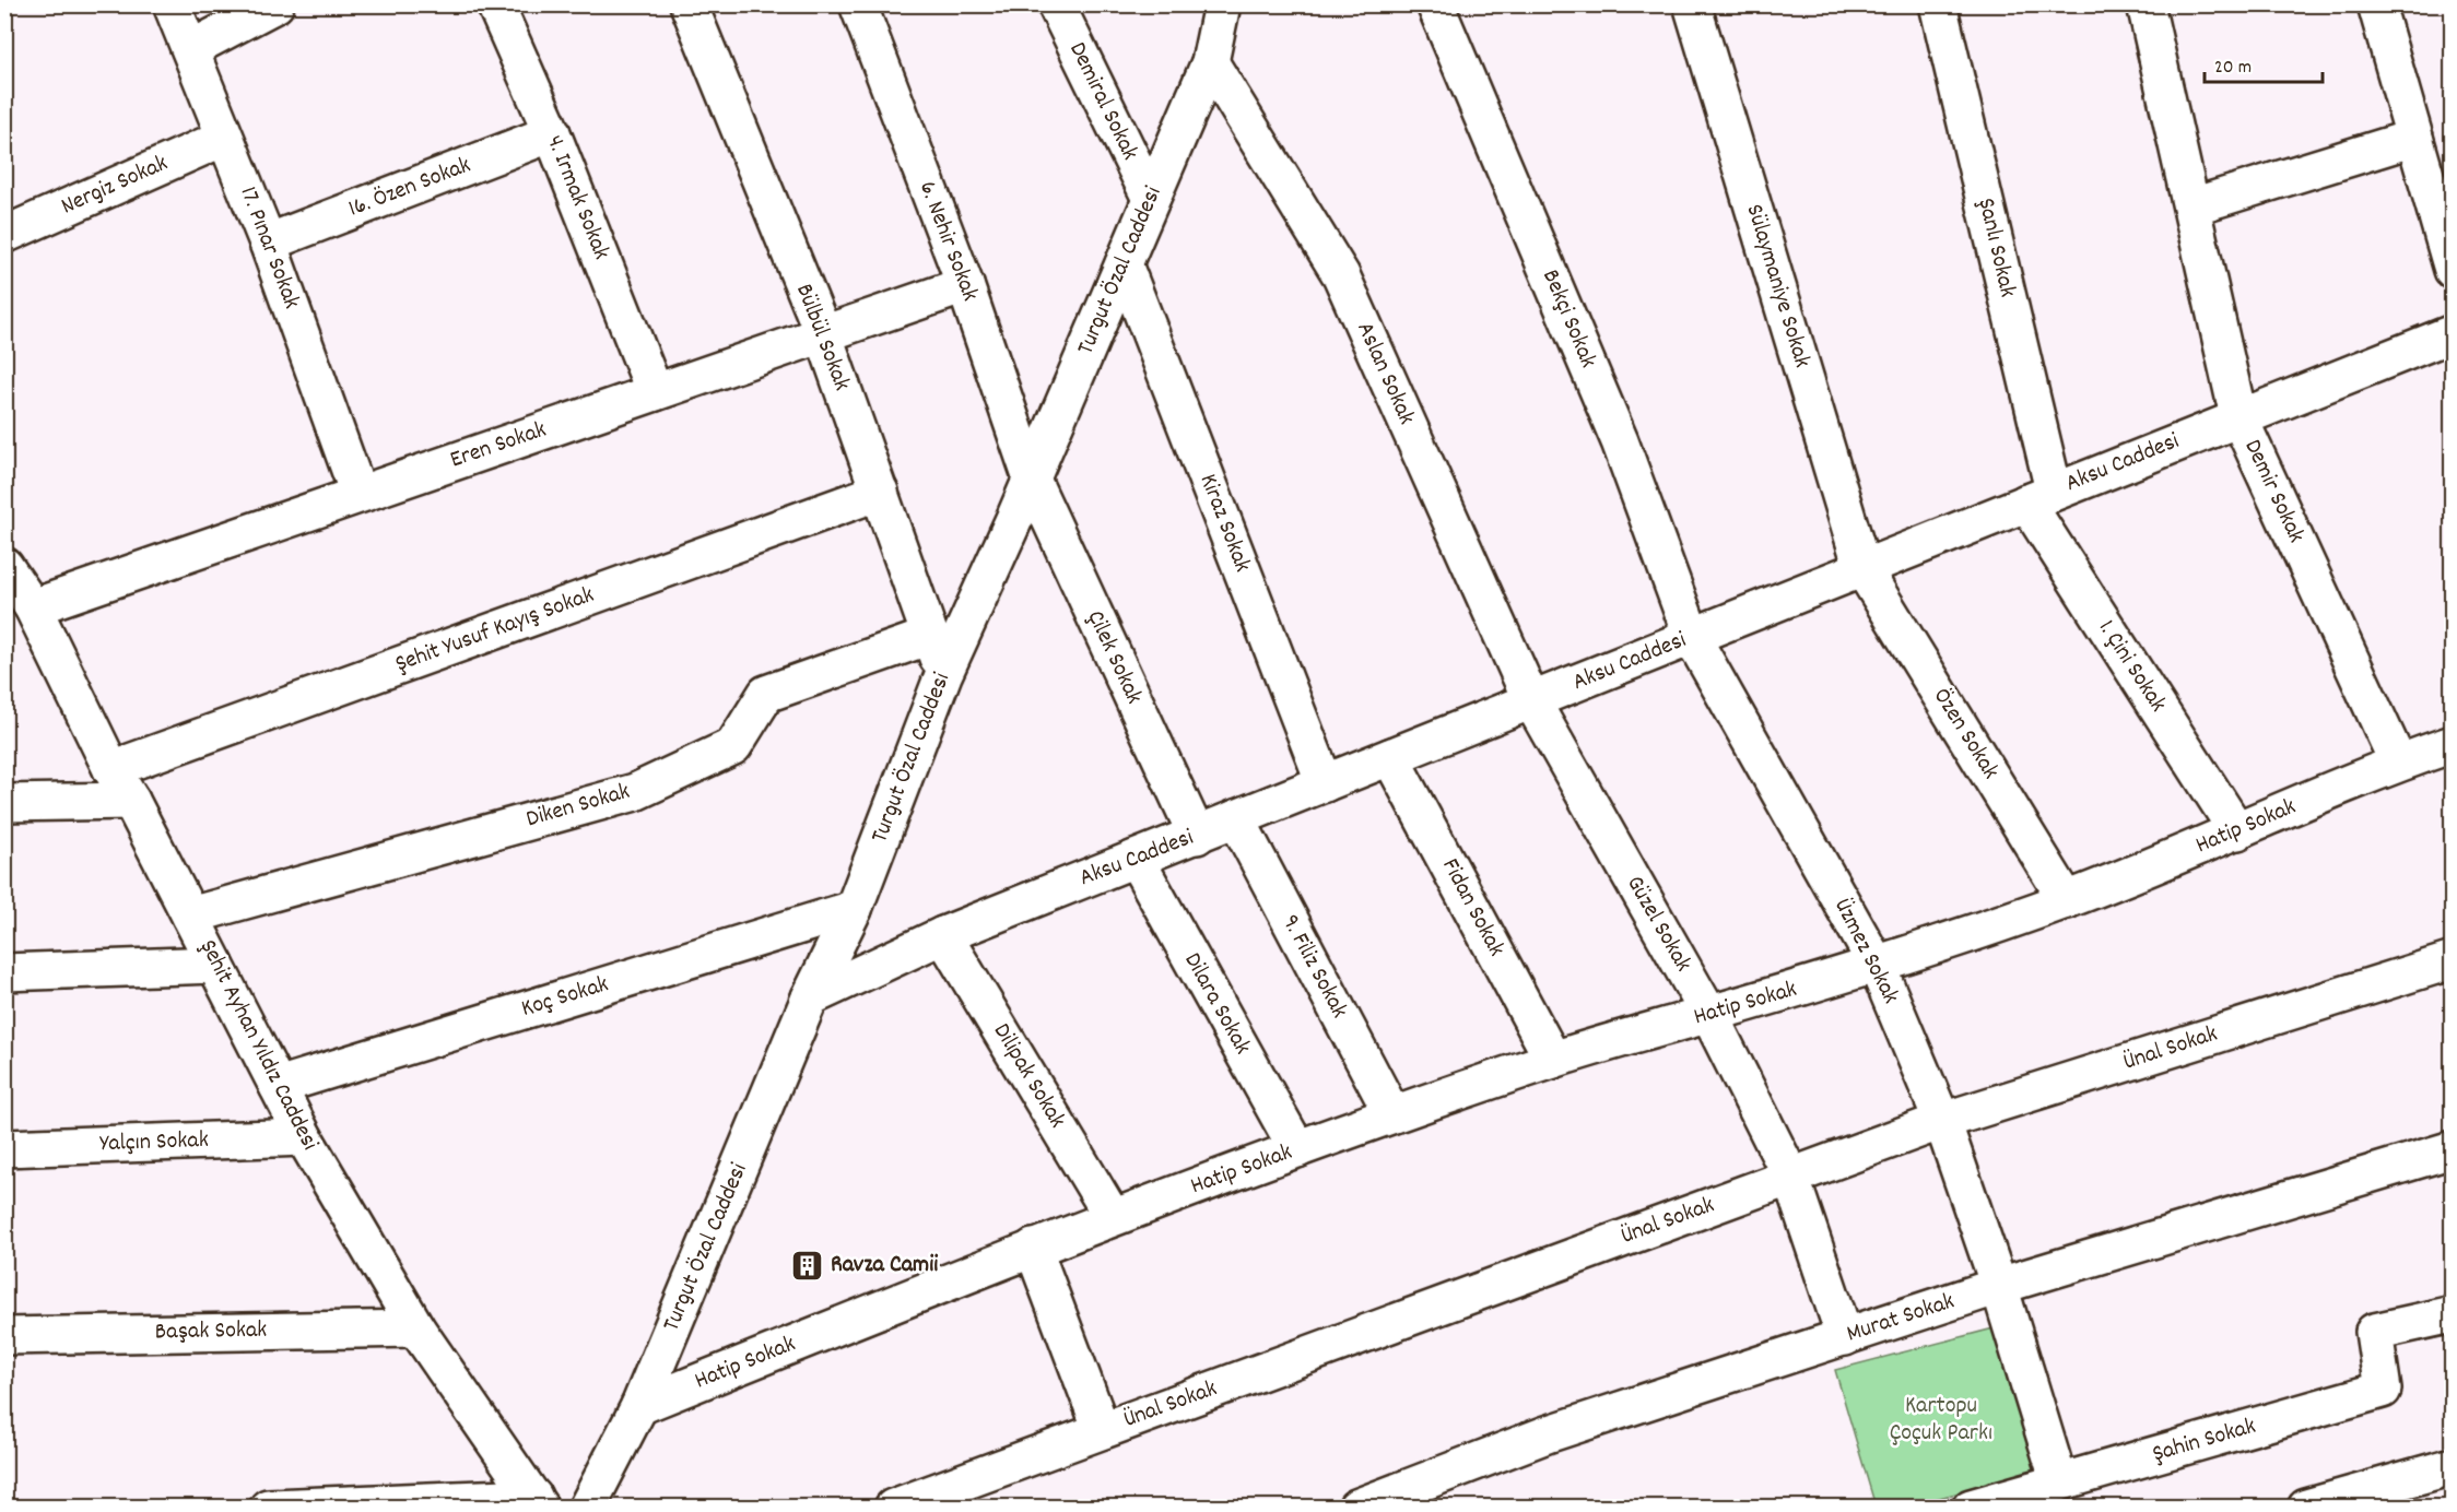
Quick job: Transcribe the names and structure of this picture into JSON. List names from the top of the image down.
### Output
{
  "streets": {
    "street": [
      "Demiral Sokak",
      "Nergiz Sokak",
      "16. Özen Sokak",
      "4. Irmak Sokak",
      "6. Nehir Sokak",
      "17. Pınar Sokak",
      "Şanlı Sokak",
      "Turgut Özal Caddesi",
      "Sülaymaniye Sokak",
      "Bekçi Sokak",
      "Bülbül Sokak",
      "Aslan Sokak",
      "Eren Sokak",
      "Aksu Caddesi",
      "Demir Sokak",
      "Kiraz Sokak",
      "Şehit Yusuf Kayış Sokak",
      "Çilek Sokak",
      "1. Çini Sokak",
      "Özen Sokak",
      "Diken Sokak",
      "Hatip Sokak",
      "Fidan Sokak",
      "Güzel Sokak",
      "Üzmez Sokak",
      "9. Filiz Sokak",
      "Koç Sokak",
      "Dilara Sokak",
      "Şehit Ayhan Yıldız Caddesi",
      "Ünal Sokak",
      "Dilipak Sokak",
      "Yalçın Sokak",
      "Murat Sokak",
      "Başak Sokak",
      "Şahin Sokak"
    ]
  },
  "crossings": [
    ["Demiral Sokak", "Turgut Özal Caddesi"],
    ["Nergiz Sokak", "17. Pınar Sokak"],
    ["16. Özen Sokak", "4. Irmak Sokak"],
    ["16. Özen Sokak", "17. Pınar Sokak"],
    ["4. Irmak Sokak", "Eren Sokak"],
    ["6. Nehir Sokak", "Turgut Özal Caddesi"],
    ["6. Nehir Sokak", "Eren Sokak"],
    ["6. Nehir Sokak", "Çilek Sokak"],
    ["17. Pınar Sokak", "Eren Sokak"],
    ["Şanlı Sokak", "Aksu Caddesi"],
    ["Şanlı Sokak", "1. Çini Sokak"],
    ["Turgut Özal Caddesi", "Bülbül Sokak"],
    ["Turgut Özal Caddesi", "Aslan Sokak"],
    ["Turgut Özal Caddesi", "Aksu Caddesi"],
    ["Turgut Özal Caddesi", "Kiraz Sokak"],
    ["Turgut Özal Caddesi", "Çilek Sokak"],
    ["Turgut Özal Caddesi", "Hatip Sokak"],
    ["Turgut Özal Caddesi", "Koç Sokak"],
    ["Sülaymaniye Sokak", "Aksu Caddesi"],
    ["Sülaymaniye Sokak", "Özen Sokak"],
    ["Bekçi Sokak", "Aksu Caddesi"],
    ["Bekçi Sokak", "Üzmez Sokak"],
    ["Bülbül Sokak", "Eren Sokak"],
    ["Bülbül Sokak", "Şehit Yusuf Kayış Sokak"],
    ["Bülbül Sokak", "Diken Sokak"],
    ["Aslan Sokak", "Aksu Caddesi"],
    ["Aslan Sokak", "Güzel Sokak"],
    ["Eren Sokak", "Şehit Ayhan Yıldız Caddesi"],
    ["Aksu Caddesi", "Demir Sokak"],
    ["Aksu Caddesi", "Kiraz Sokak"],
    ["Aksu Caddesi", "Çilek Sokak"],
    ["Aksu Caddesi", "1. Çini Sokak"],
    ["Aksu Caddesi", "Özen Sokak"],
    ["Aksu Caddesi", "Fidan Sokak"],
    ["Aksu Caddesi", "Güzel Sokak"],
    ["Aksu Caddesi", "Üzmez Sokak"],
    ["Aksu Caddesi", "9. Filiz Sokak"],
    ["Aksu Caddesi", "Dilara Sokak"],
    ["Aksu Caddesi", "Dilipak Sokak"],
    ["Demir Sokak", "Hatip Sokak"],
    ["Şehit Yusuf Kayış Sokak", "Şehit Ayhan Yıldız Caddesi"],
    ["1. Çini Sokak", "Hatip Sokak"],
    ["Özen Sokak", "Hatip Sokak"],
    ["Diken Sokak", "Şehit Ayhan Yıldız Caddesi"],
    ["Hatip Sokak", "Fidan Sokak"],
    ["Hatip Sokak", "Güzel Sokak"],
    ["Hatip Sokak", "Üzmez Sokak"],
    ["Hatip Sokak", "9. Filiz Sokak"],
    ["Hatip Sokak", "Dilara Sokak"],
    ["Hatip Sokak", "Dilipak Sokak"],
    ["Güzel Sokak", "Ünal Sokak"],
    ["Güzel Sokak", "Murat Sokak"],
    ["Üzmez Sokak", "Ünal Sokak"],
    ["Üzmez Sokak", "Murat Sokak"],
    ["Üzmez Sokak", "Şahin Sokak"],
    ["Koç Sokak", "Şehit Ayhan Yıldız Caddesi"],
    ["Şehit Ayhan Yıldız Caddesi", "Yalçın Sokak"],
    ["Şehit Ayhan Yıldız Caddesi", "Başak Sokak"]
  ],
  "parks": ["Kartopu Çoçuk Parkı"],
  "places": {
    "building": ["Ravza Camii"]
  },
  "scale_bar": "20 m"
}
